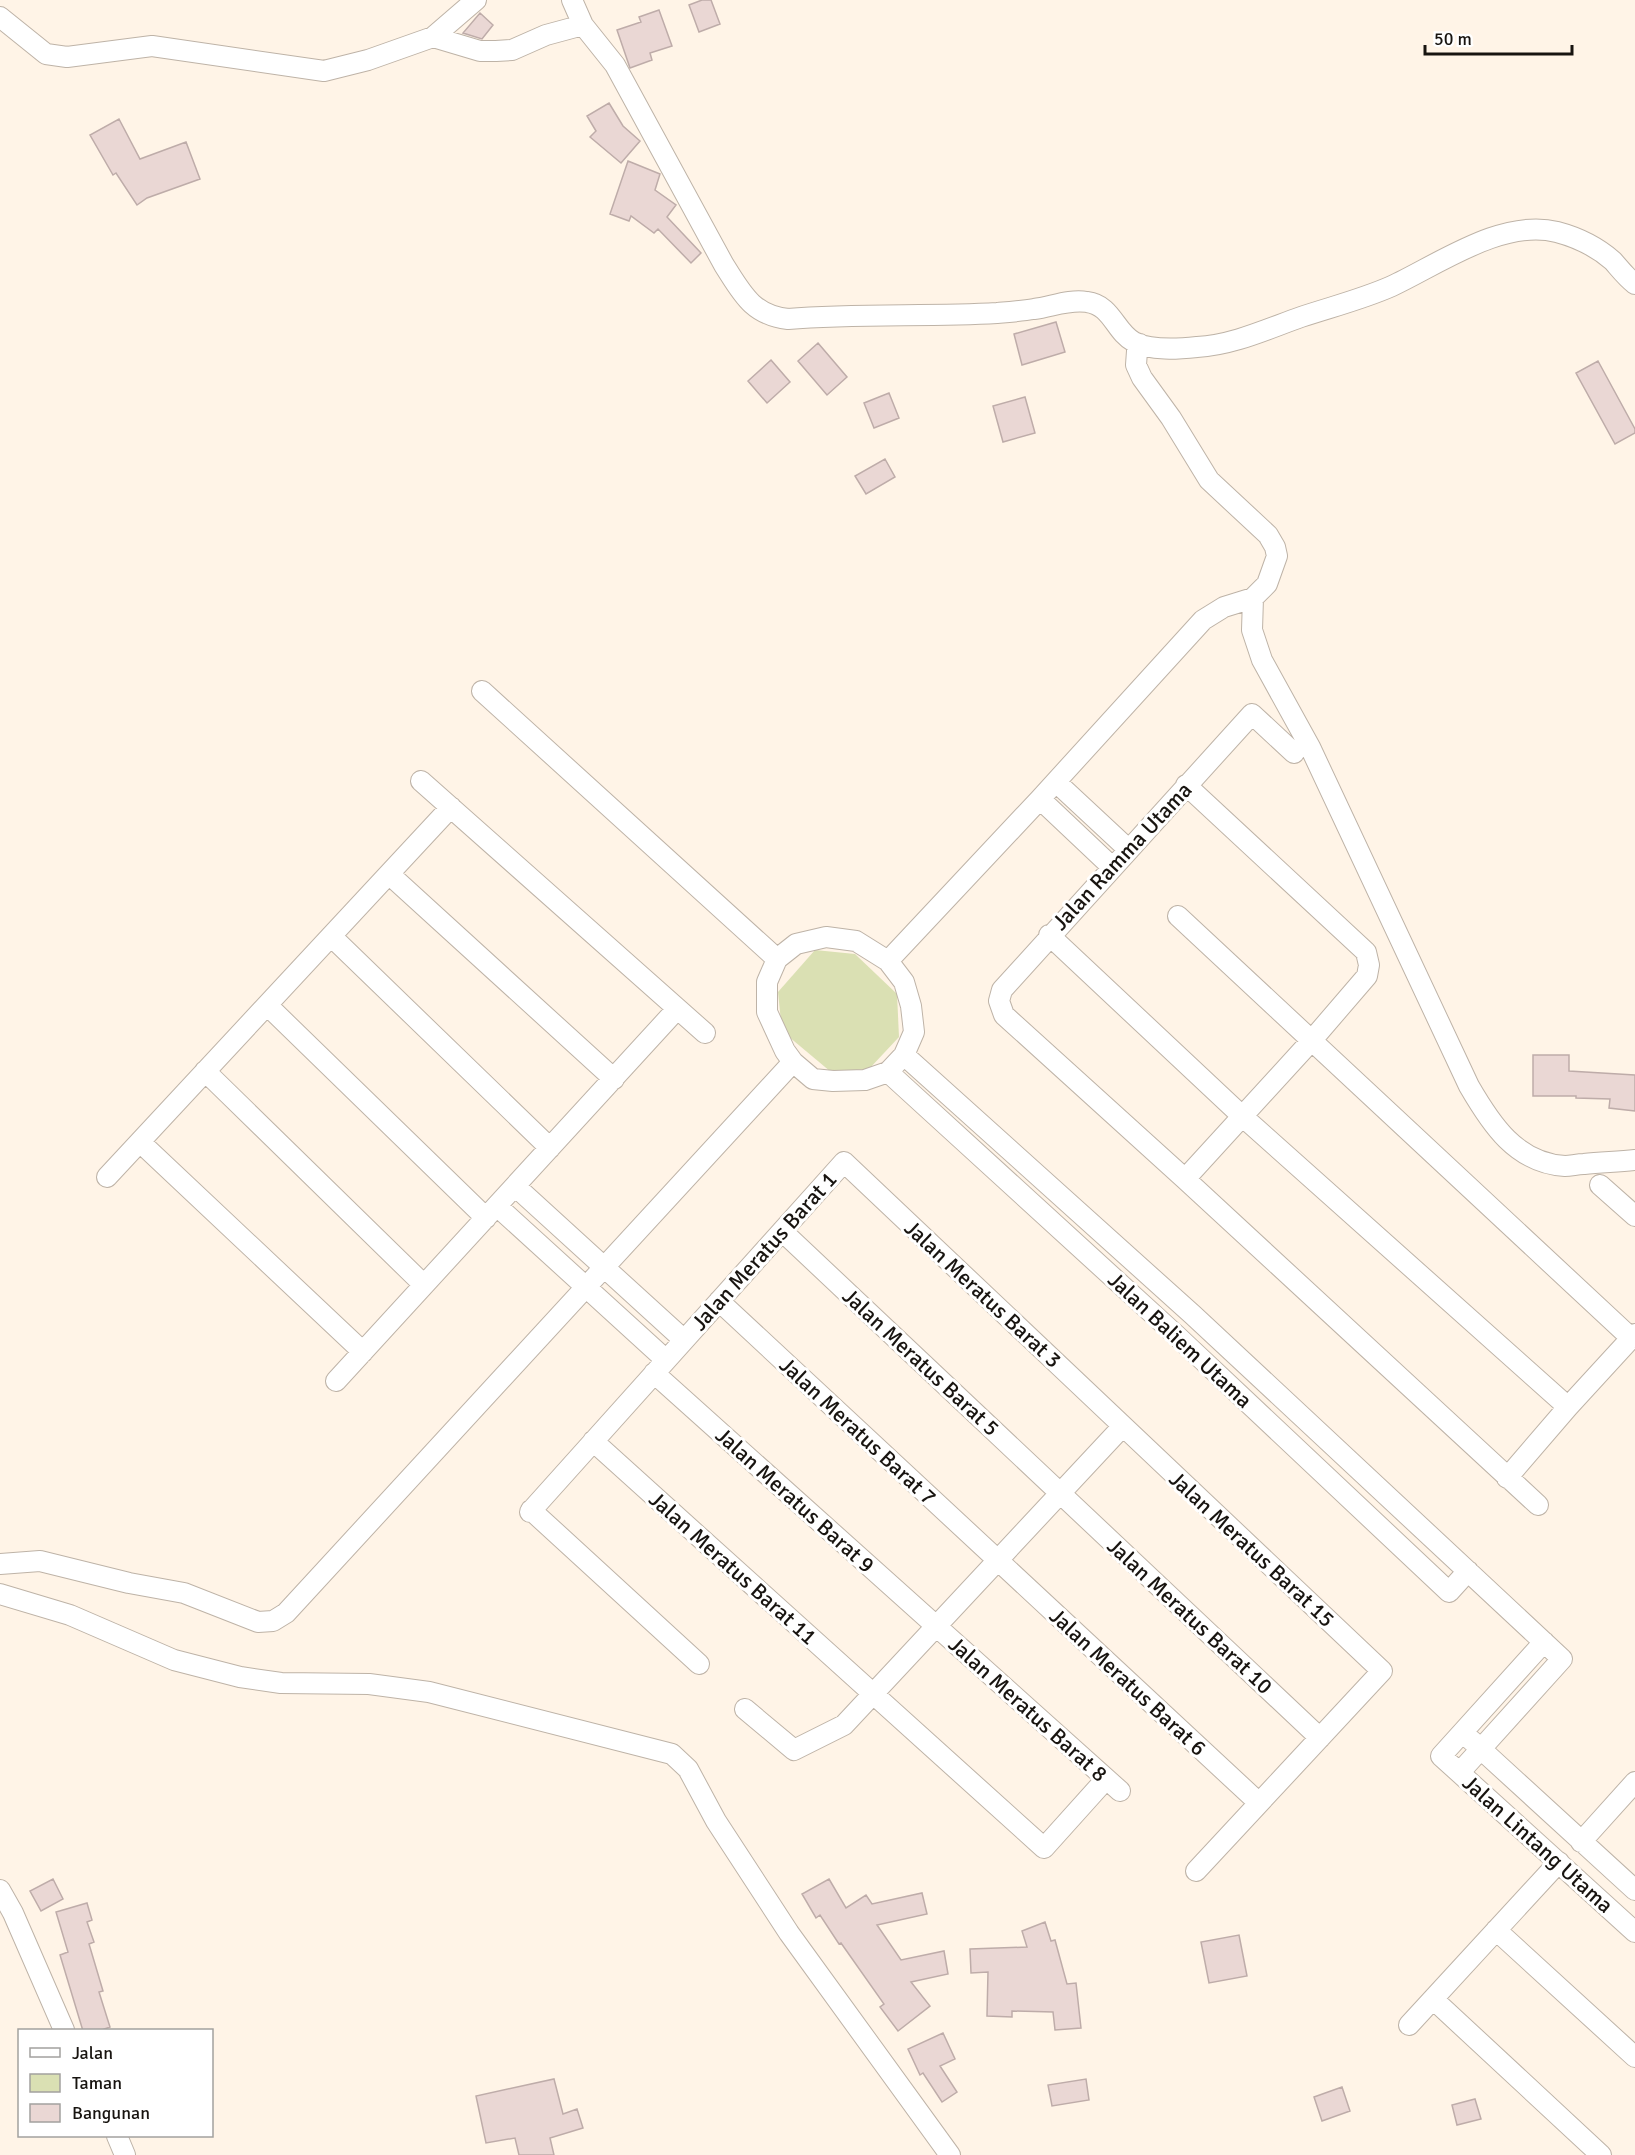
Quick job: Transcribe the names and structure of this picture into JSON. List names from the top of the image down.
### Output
{
  "streets": {
    "street": [
      "Jalan Ramma Utama",
      "Jalan Meratus Barat 1",
      "Jalan Meratus Barat 3",
      "Jalan Baliem Utama",
      "Jalan Meratus Barat 5",
      "Jalan Meratus Barat 7",
      "Jalan Meratus Barat 9",
      "Jalan Meratus Barat 15",
      "Jalan Meratus Barat 11",
      "Jalan Meratus Barat 10",
      "Jalan Meratus Barat 6",
      "Jalan Meratus Barat 8",
      "Jalan Lintang Utama"
    ]
  },
  "crossings": [
    ["Jalan Meratus Barat 1", "Jalan Meratus Barat 3"],
    ["Jalan Meratus Barat 1", "Jalan Meratus Barat 5"],
    ["Jalan Meratus Barat 1", "Jalan Meratus Barat 7"],
    ["Jalan Meratus Barat 1", "Jalan Meratus Barat 9"],
    ["Jalan Meratus Barat 1", "Jalan Meratus Barat 11"],
    ["Jalan Meratus Barat 3", "Jalan Meratus Barat 15"],
    ["Jalan Baliem Utama", "Jalan Lintang Utama"],
    ["Jalan Meratus Barat 5", "Jalan Meratus Barat 10"],
    ["Jalan Meratus Barat 7", "Jalan Meratus Barat 6"],
    ["Jalan Meratus Barat 9", "Jalan Meratus Barat 8"],
    ["Jalan Meratus Barat 15", "Jalan Meratus Barat 10"],
    ["Jalan Meratus Barat 11", "Jalan Meratus Barat 8"]
  ],
  "legend": ["Jalan", "Taman", "Bangunan"],
  "scale_bar": "50 m"
}
